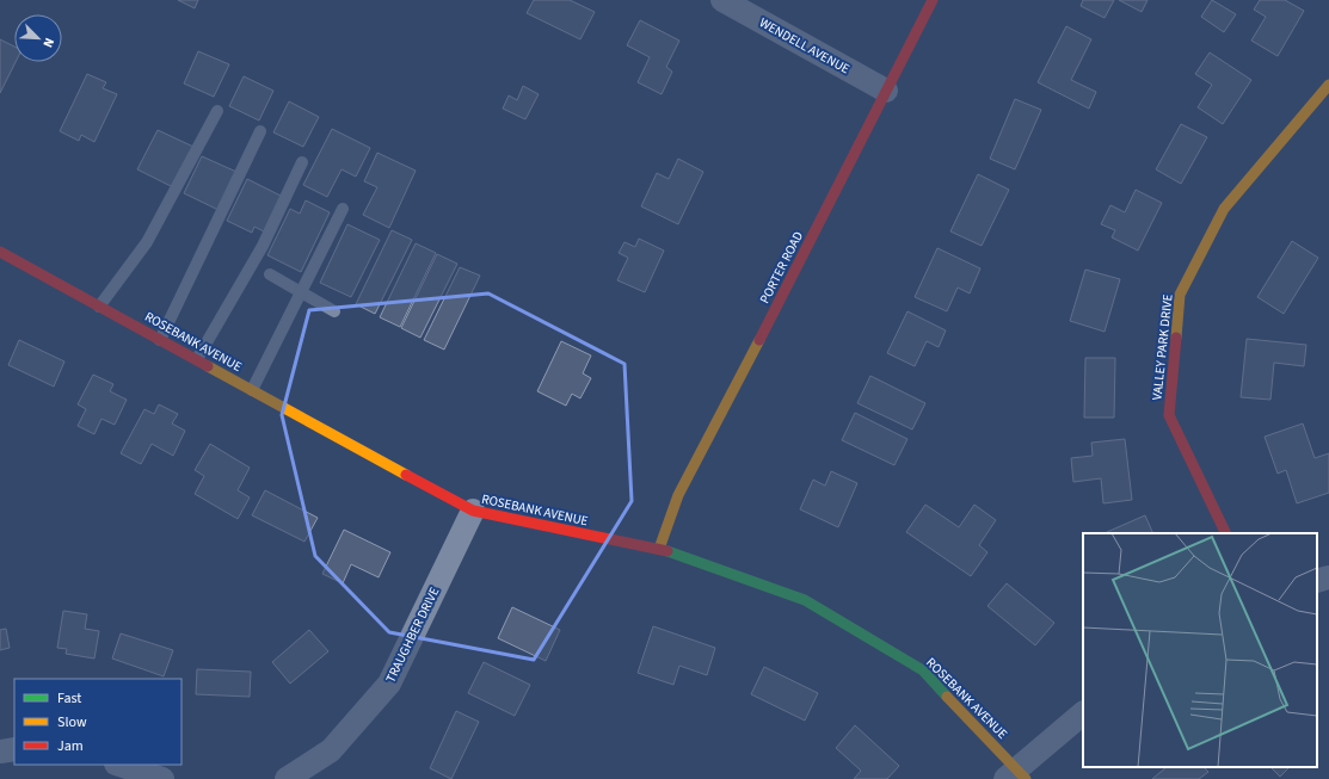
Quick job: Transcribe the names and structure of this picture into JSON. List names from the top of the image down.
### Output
{
  "streets": {
    "street": [
      "WENDELL AVENUE",
      "PORTER ROAD",
      "ROSEBANK AVENUE",
      "VALLEY PARK DRIVE",
      "TRAUGHBER DRIVE"
    ]
  },
  "crossings": [
    ["WENDELL AVENUE", "PORTER ROAD"],
    ["PORTER ROAD", "ROSEBANK AVENUE"],
    ["ROSEBANK AVENUE", "TRAUGHBER DRIVE"]
  ],
  "legend": ["Fast", "Slow", "Jam"],
  "north": "bottom right"
}
